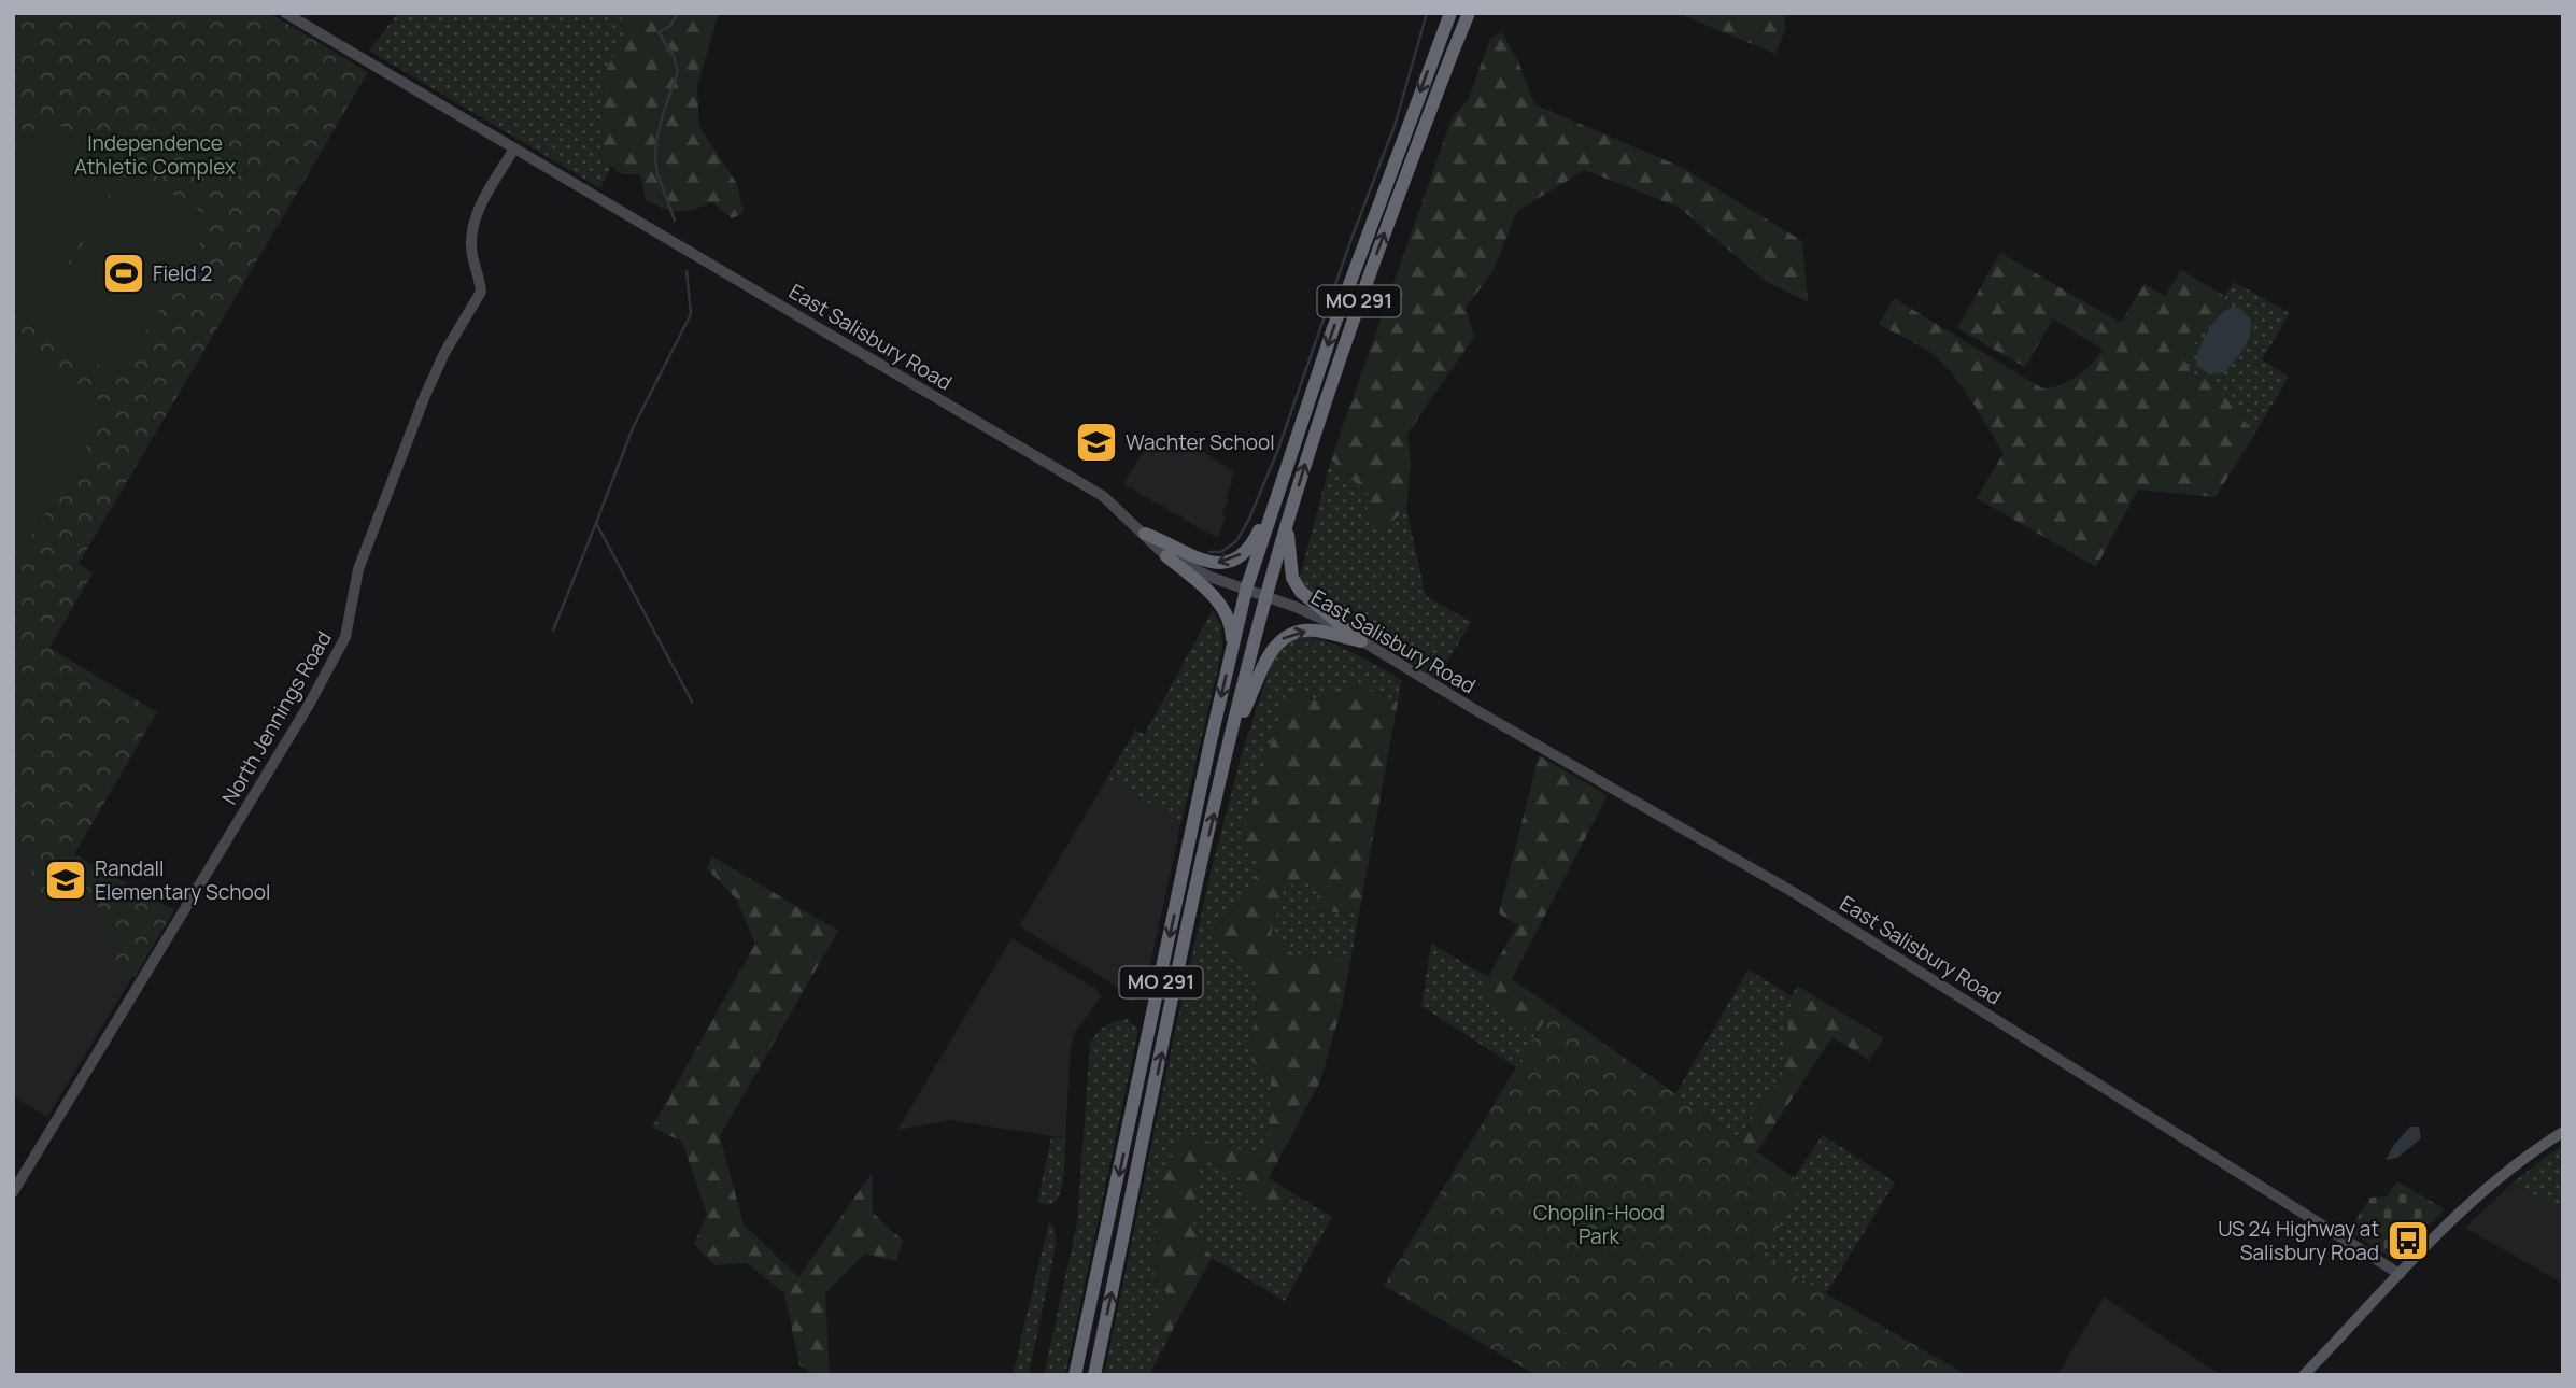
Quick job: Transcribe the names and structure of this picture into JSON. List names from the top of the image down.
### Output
{
  "streets": {
    "highway": ["MO 291"],
    "street": ["East Salisbury Road", "North Jennings Road"]
  },
  "crossings": [
    ["MO 291", "East Salisbury Road"],
    ["East Salisbury Road", "North Jennings Road"]
  ],
  "parks": ["Independence Athletic Complex", "Choplin-Hood Park"],
  "places": {
    "sports": ["Field 2"],
    "school or university": ["Wachter School", "Randall Elementary School"],
    "bus stop": ["US 24 Highway at Salisbury Road"]
  }
}
